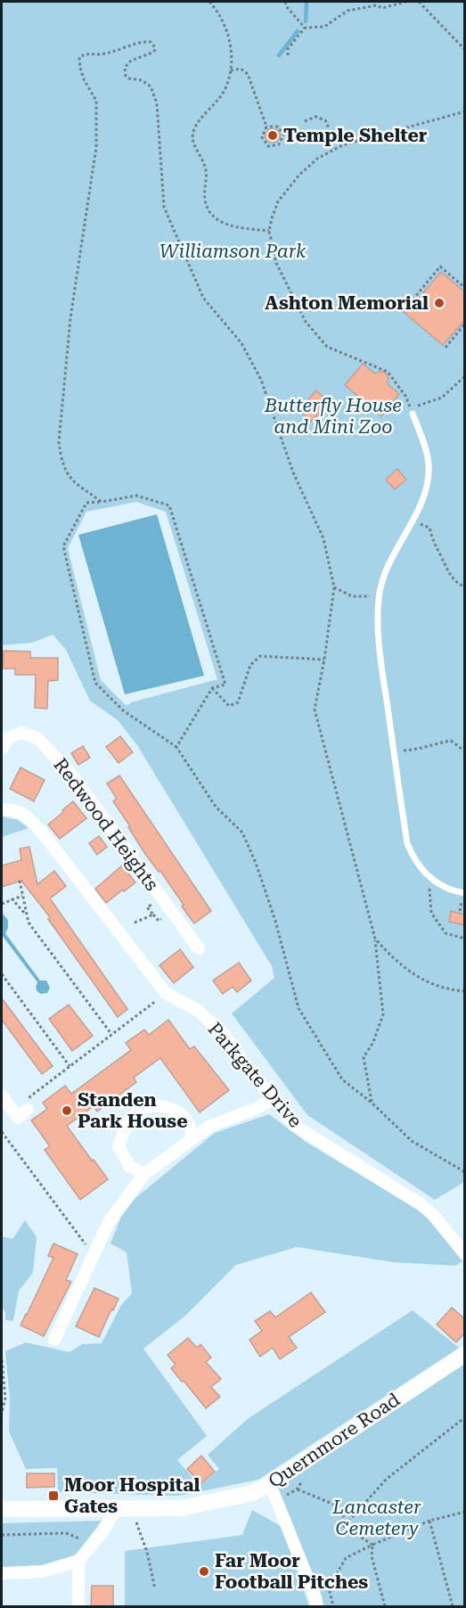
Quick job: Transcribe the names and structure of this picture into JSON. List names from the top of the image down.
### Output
{
  "streets": {
    "street": ["Redwood Heights", "Parkgate Drive", "Quernmore Road"]
  },
  "parks": ["Williamson Park", "Butterfly House and Mini Zoo", "Lancaster Cemetery"],
  "places": {
    "other": [
      "Temple Shelter",
      "Ashton Memorial",
      "Standen Park House",
      "Far Moor Football Pitches"
    ],
    "transit": ["Moor Hospital Gates"]
  }
}
